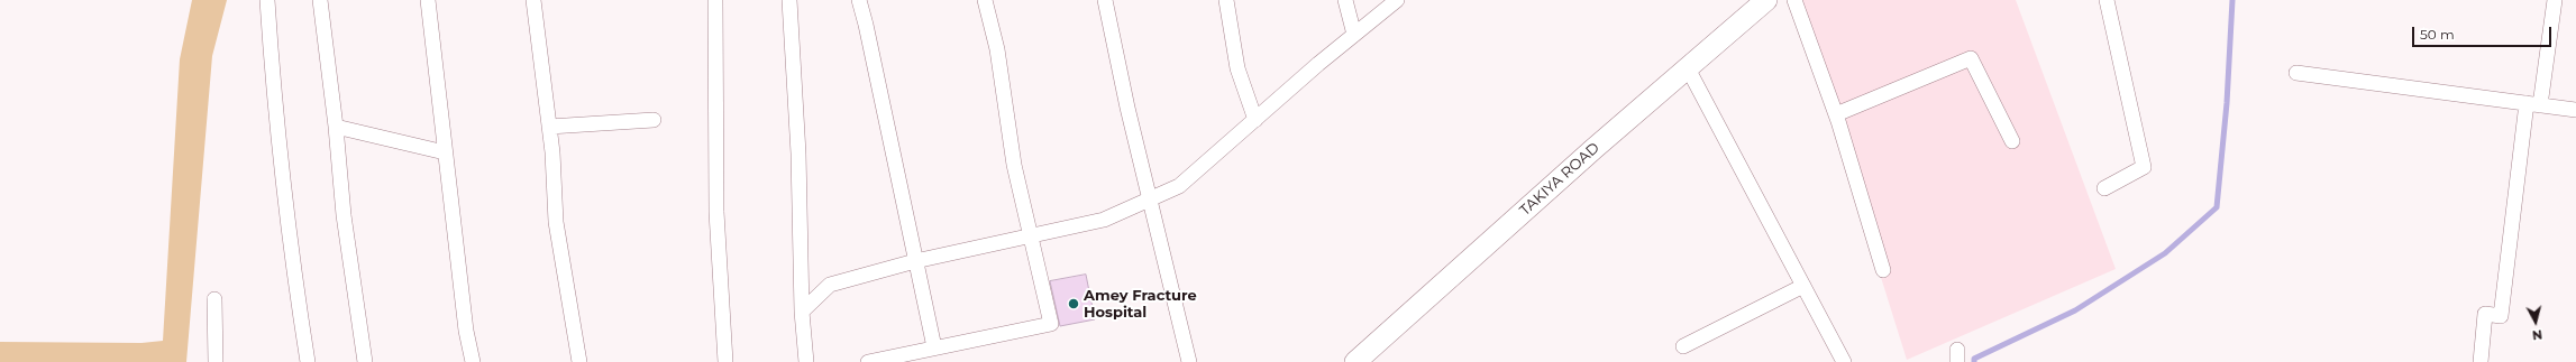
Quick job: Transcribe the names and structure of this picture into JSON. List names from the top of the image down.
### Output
{
  "streets": {
    "main road": ["TAKIYA ROAD"]
  },
  "places": ["Amey Fracture Hospital"],
  "scale_bar": "50 m",
  "north": "bottom"
}
